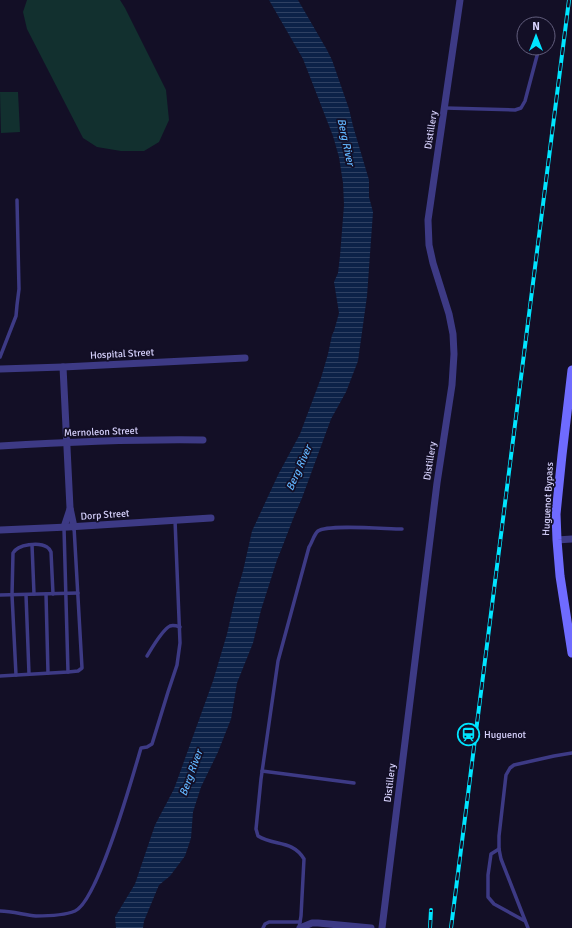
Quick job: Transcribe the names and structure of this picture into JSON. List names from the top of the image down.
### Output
{
  "streets": {
    "main road": ["Huguenot Bypass"],
    "street": [
      "Distillery",
      "Hospital Street",
      "Mernoleon Street",
      "Dorp Street"
    ]
  },
  "water": ["Berg River"],
  "places": {
    "station": ["Huguenot"]
  },
  "north": "top"
}
